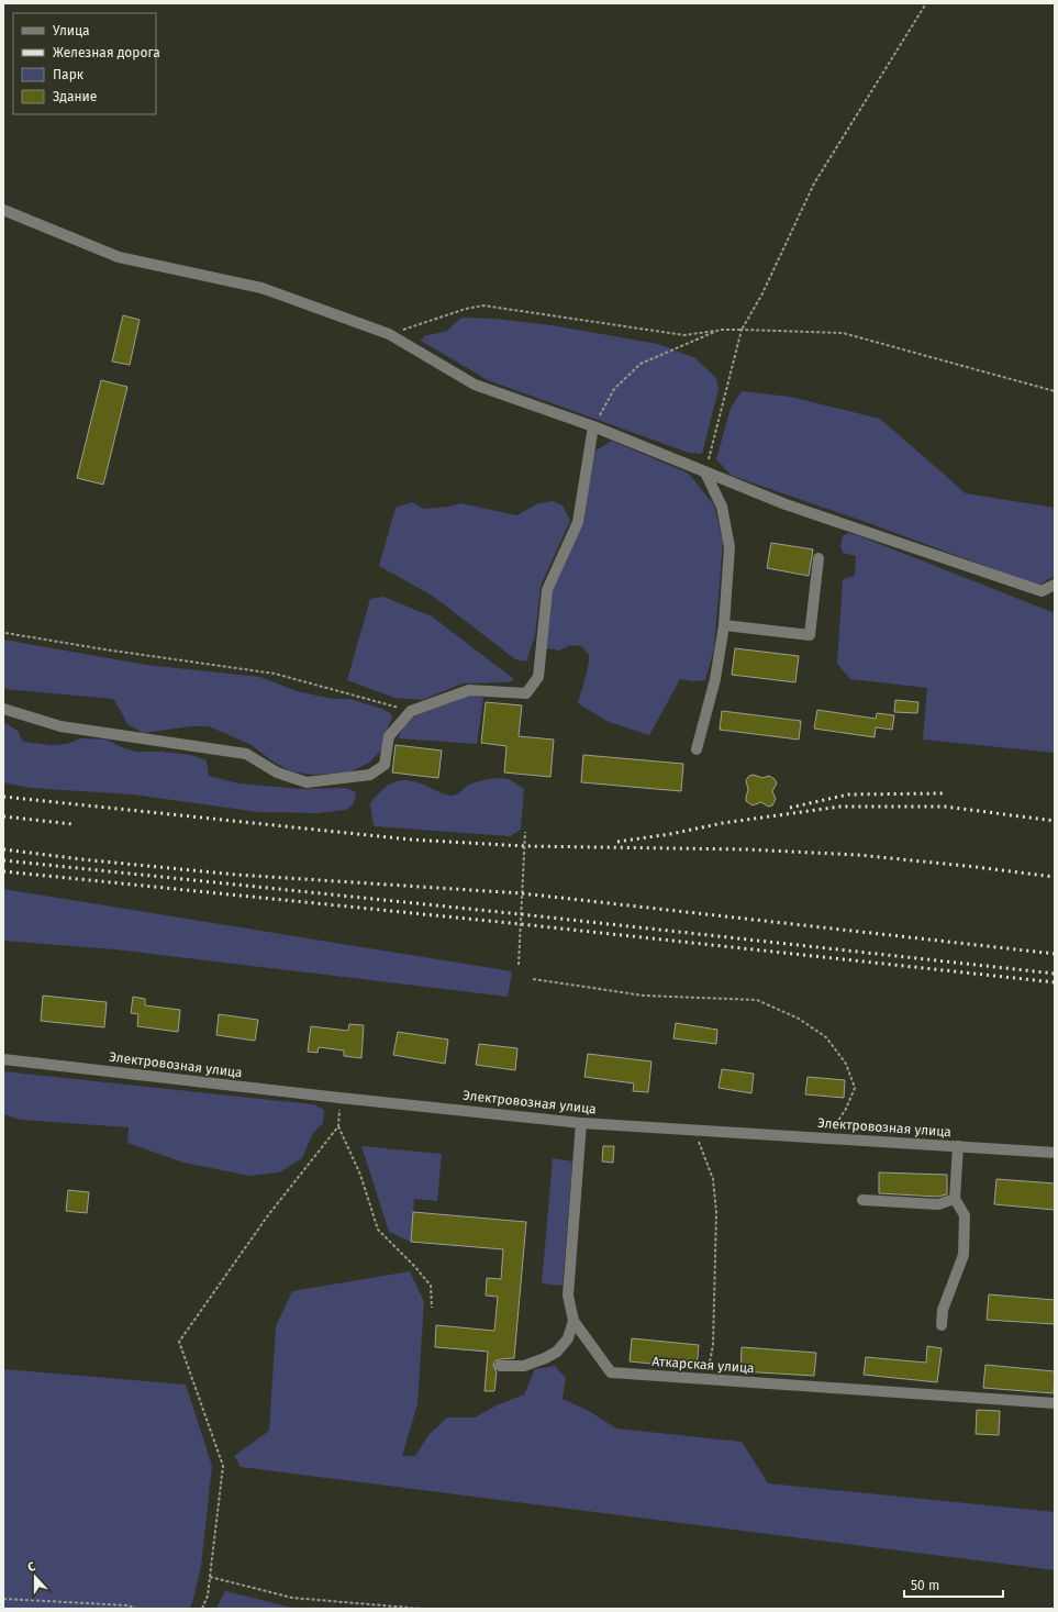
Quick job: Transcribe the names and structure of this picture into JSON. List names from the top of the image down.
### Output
{
  "streets": {
    "street": ["Электровозная улица", "Аткарская улица"]
  },
  "crossings": [
    ["Электровозная улица", "Аткарская улица"]
  ],
  "legend": [
    "Улица",
    "Железная дорога",
    "Парк",
    "Здание"
  ],
  "scale_bar": "50 m",
  "north": "top"
}
